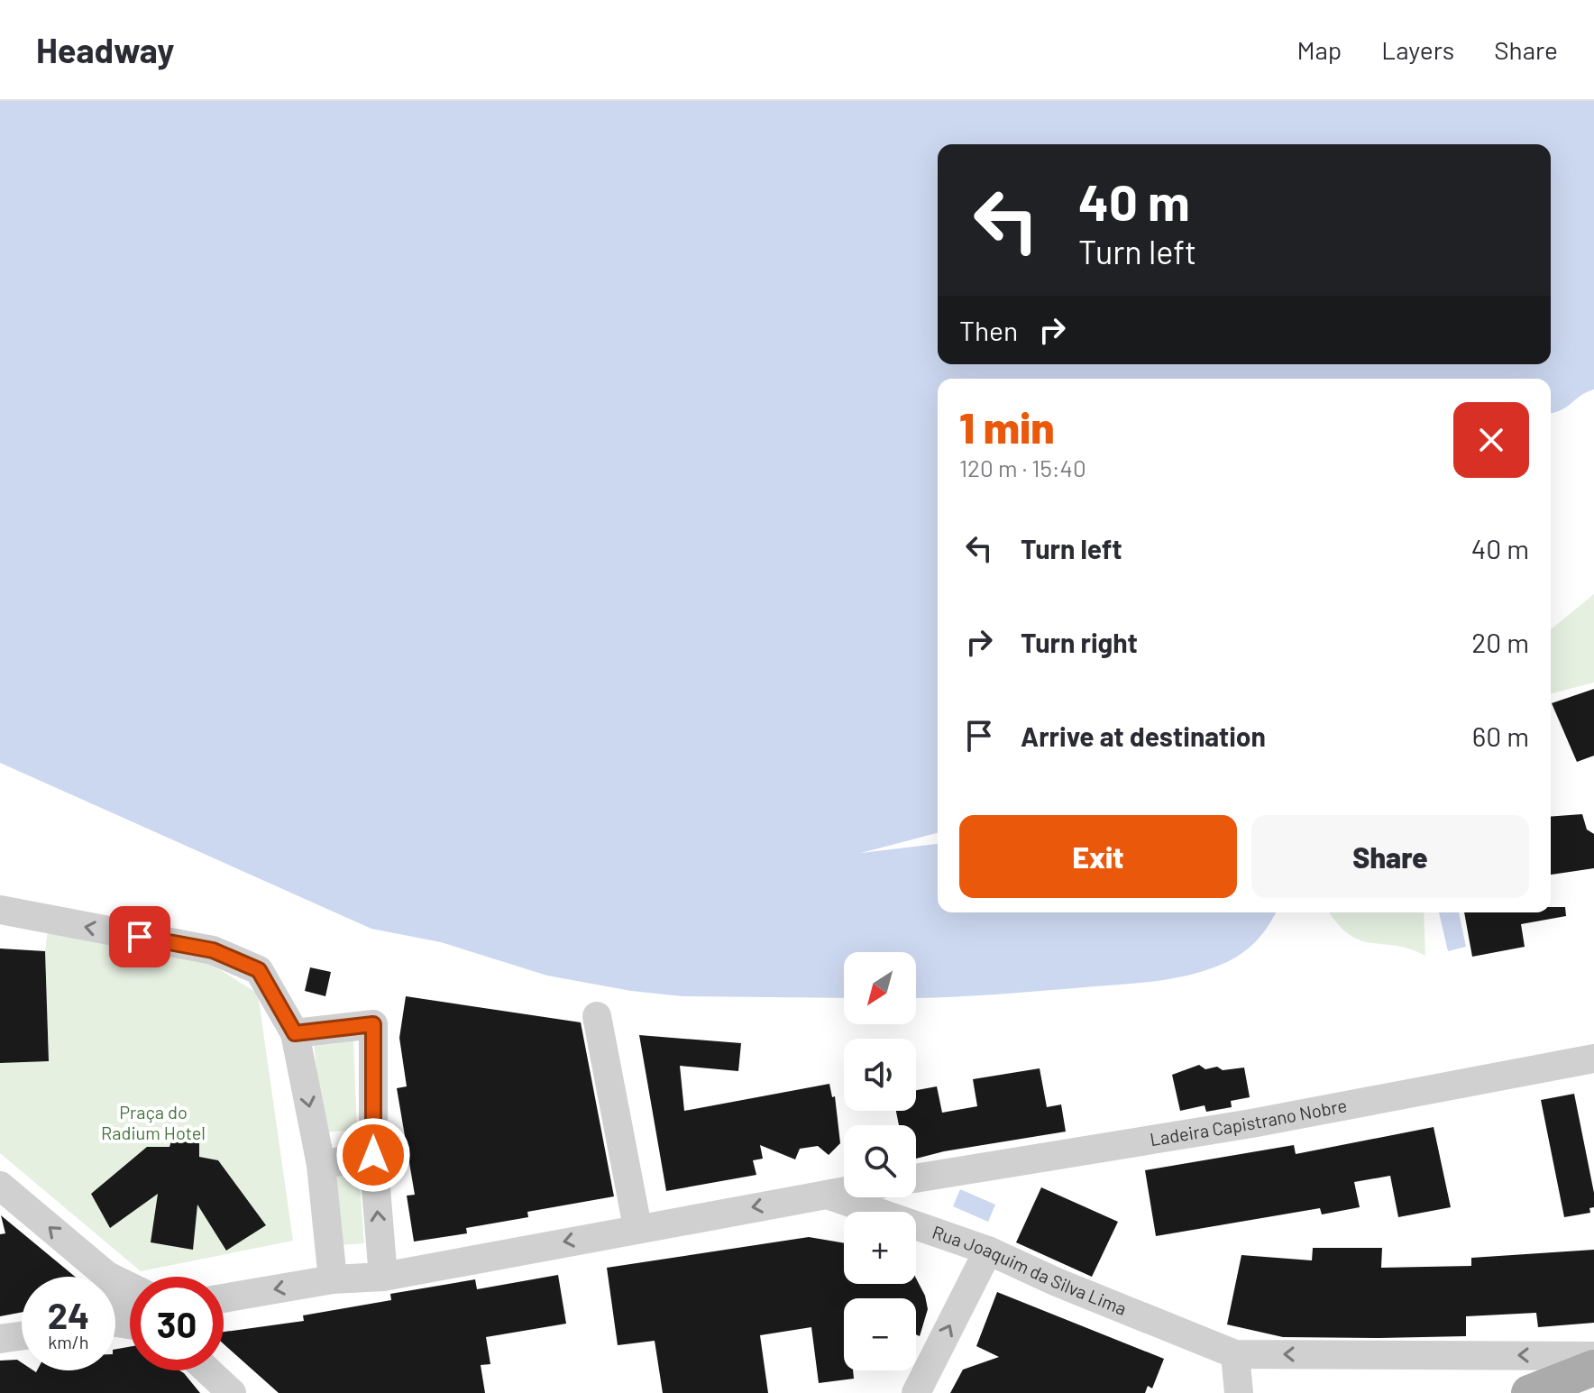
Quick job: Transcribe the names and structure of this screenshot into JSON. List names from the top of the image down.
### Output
{
  "streets": {
    "street": ["Ladeira Capistrano Nobre", "Rua Joaquim da Silva Lima"]
  },
  "one_way": ["Rua Joaquim da Silva Lima"],
  "parks": ["Praça do Radium Hotel"],
  "north": "bottom left",
  "page": {
    "header": "Headway",
    "nav": ["Map", "Layers", "Share"],
    "turn": ["40 m", "Turn left"],
    "then": "Then",
    "heading": ["1 min", "120 m · 15:40"],
    "list": [
      {
        "name": "Turn left",
        "value": "40 m"
      },
      {
        "name": "Turn right",
        "value": "20 m"
      },
      {
        "name": "Arrive at destination",
        "value": "60 m"
      }
    ],
    "buttons": ["Exit", "Share"],
    "map_buttons": ["+", "−"],
    "speed": "24 km/h",
    "limit": "30"
  }
}
